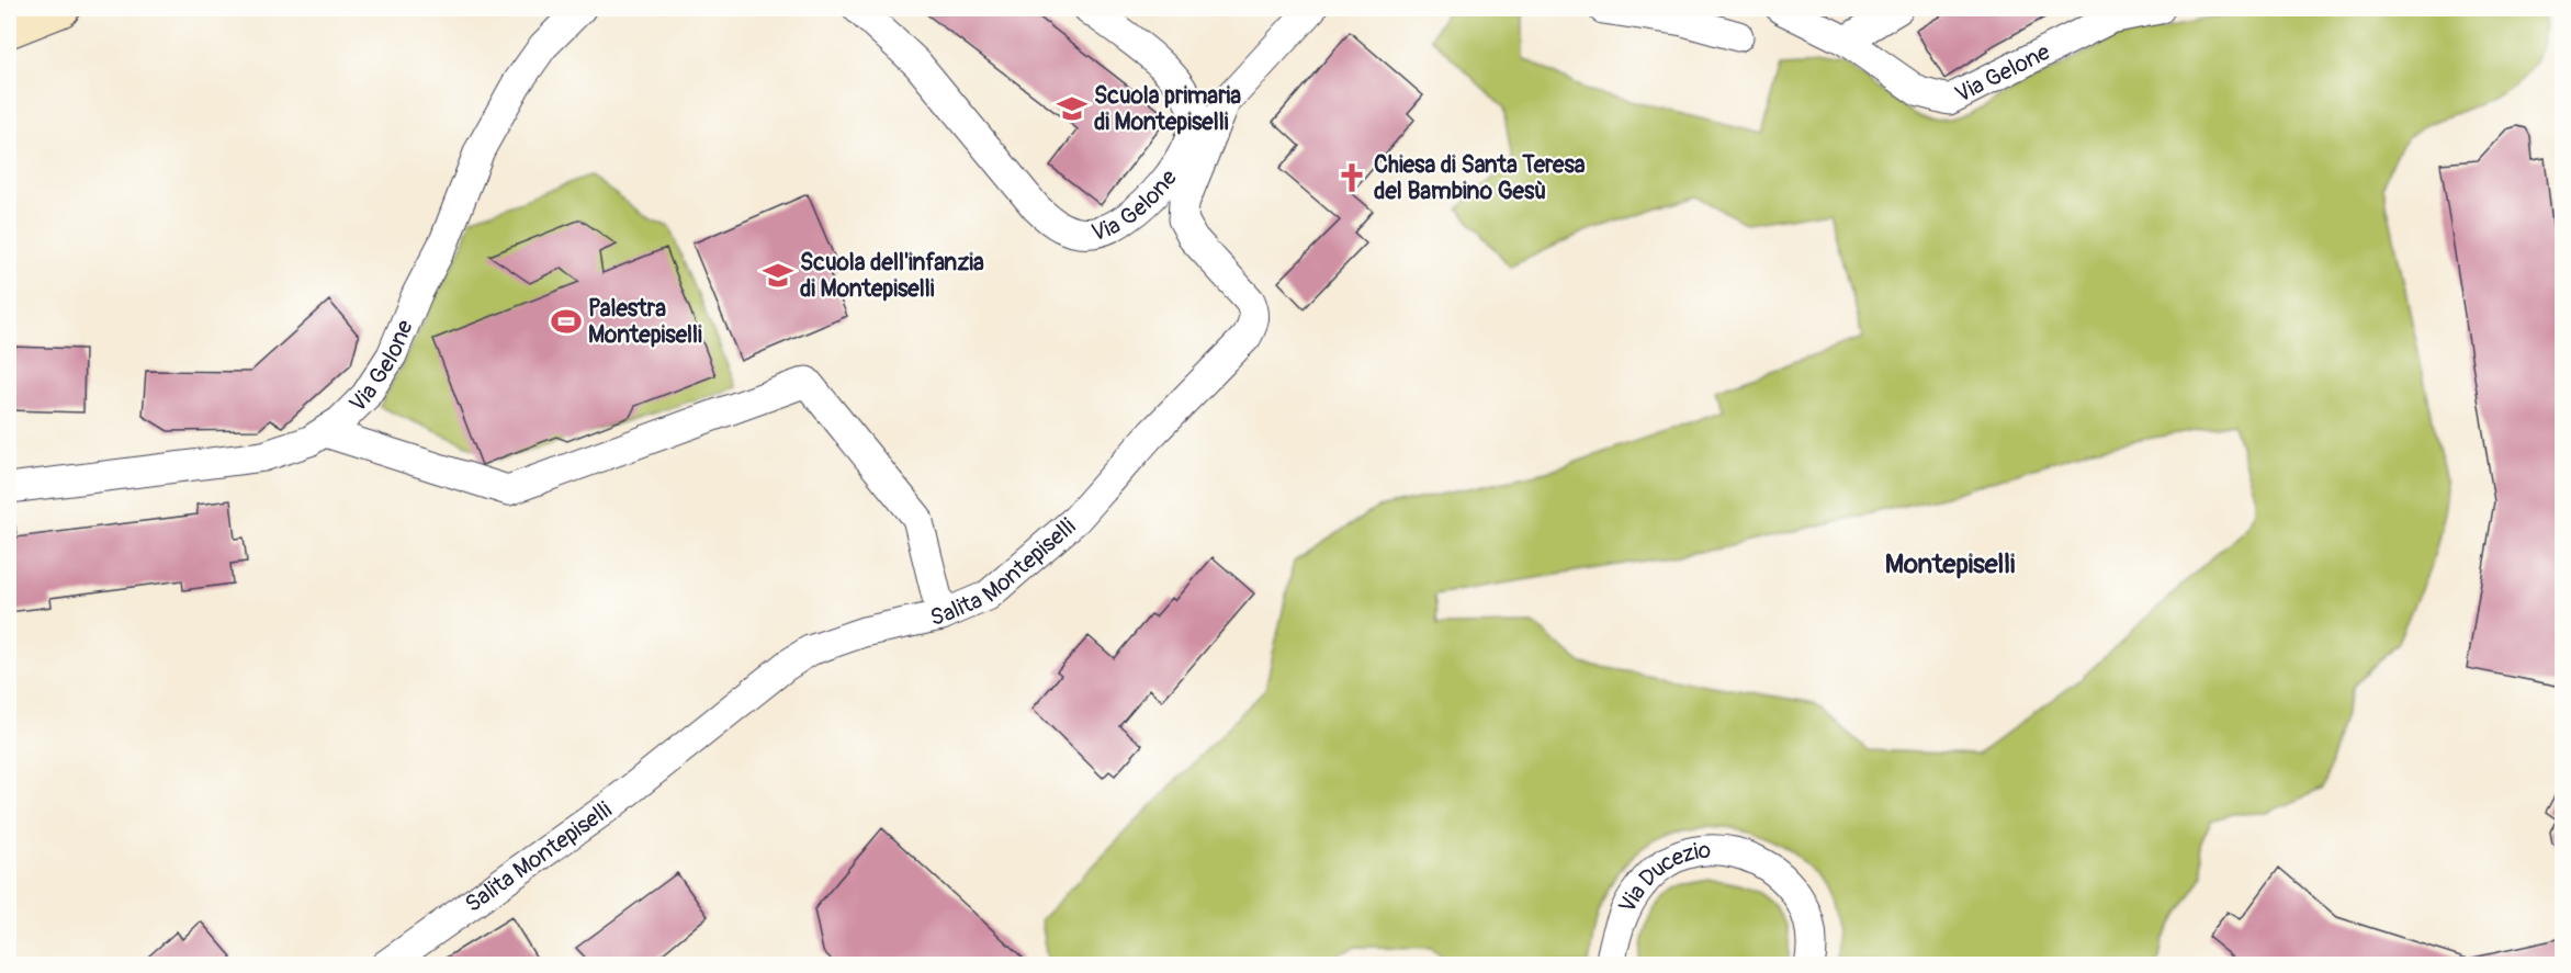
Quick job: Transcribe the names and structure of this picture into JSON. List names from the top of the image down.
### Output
{
  "streets": {
    "street": ["Via Gelone", "Salita Montepiselli", "Via Ducezio"]
  },
  "crossings": [
    ["Via Gelone", "Salita Montepiselli"]
  ],
  "districts": ["Montepiselli"],
  "places": {
    "school or university": ["Scuola primaria di Montepiselli", "Scuola dell'infanzia di Montepiselli"],
    "church": ["Chiesa di Santa Teresa del Bambino Gesù"],
    "sports": ["Palestra Montepiselli"]
  }
}
